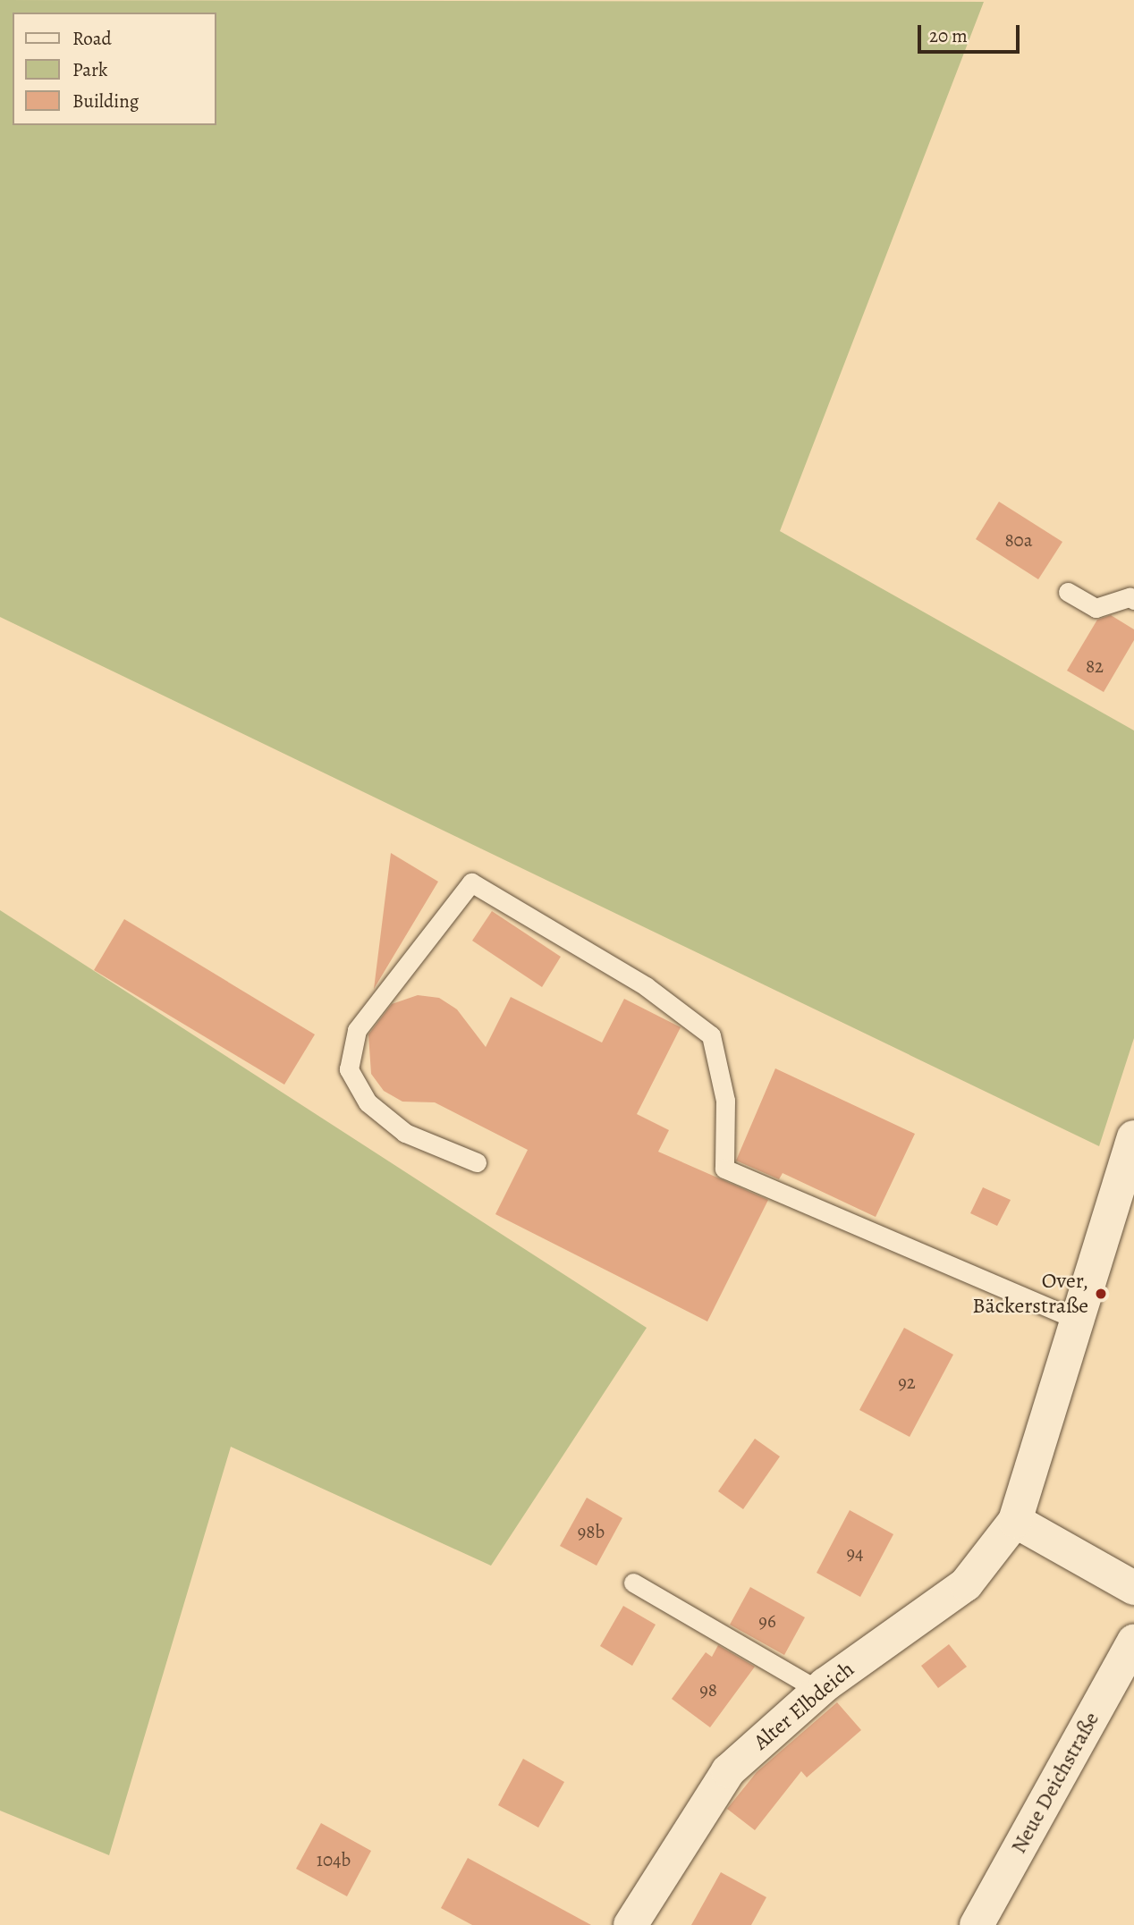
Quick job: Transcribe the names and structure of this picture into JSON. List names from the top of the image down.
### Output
{
  "streets": {
    "street": ["Alter Elbdeich", "Neue Deichstraße"]
  },
  "places": ["Over, Bäckerstraße"],
  "house_numbers": [
    "80a",
    "82",
    "92",
    "98b",
    "94",
    "96",
    "98",
    "104b"
  ],
  "legend": ["Road", "Park", "Building"],
  "scale_bar": "20 m"
}
